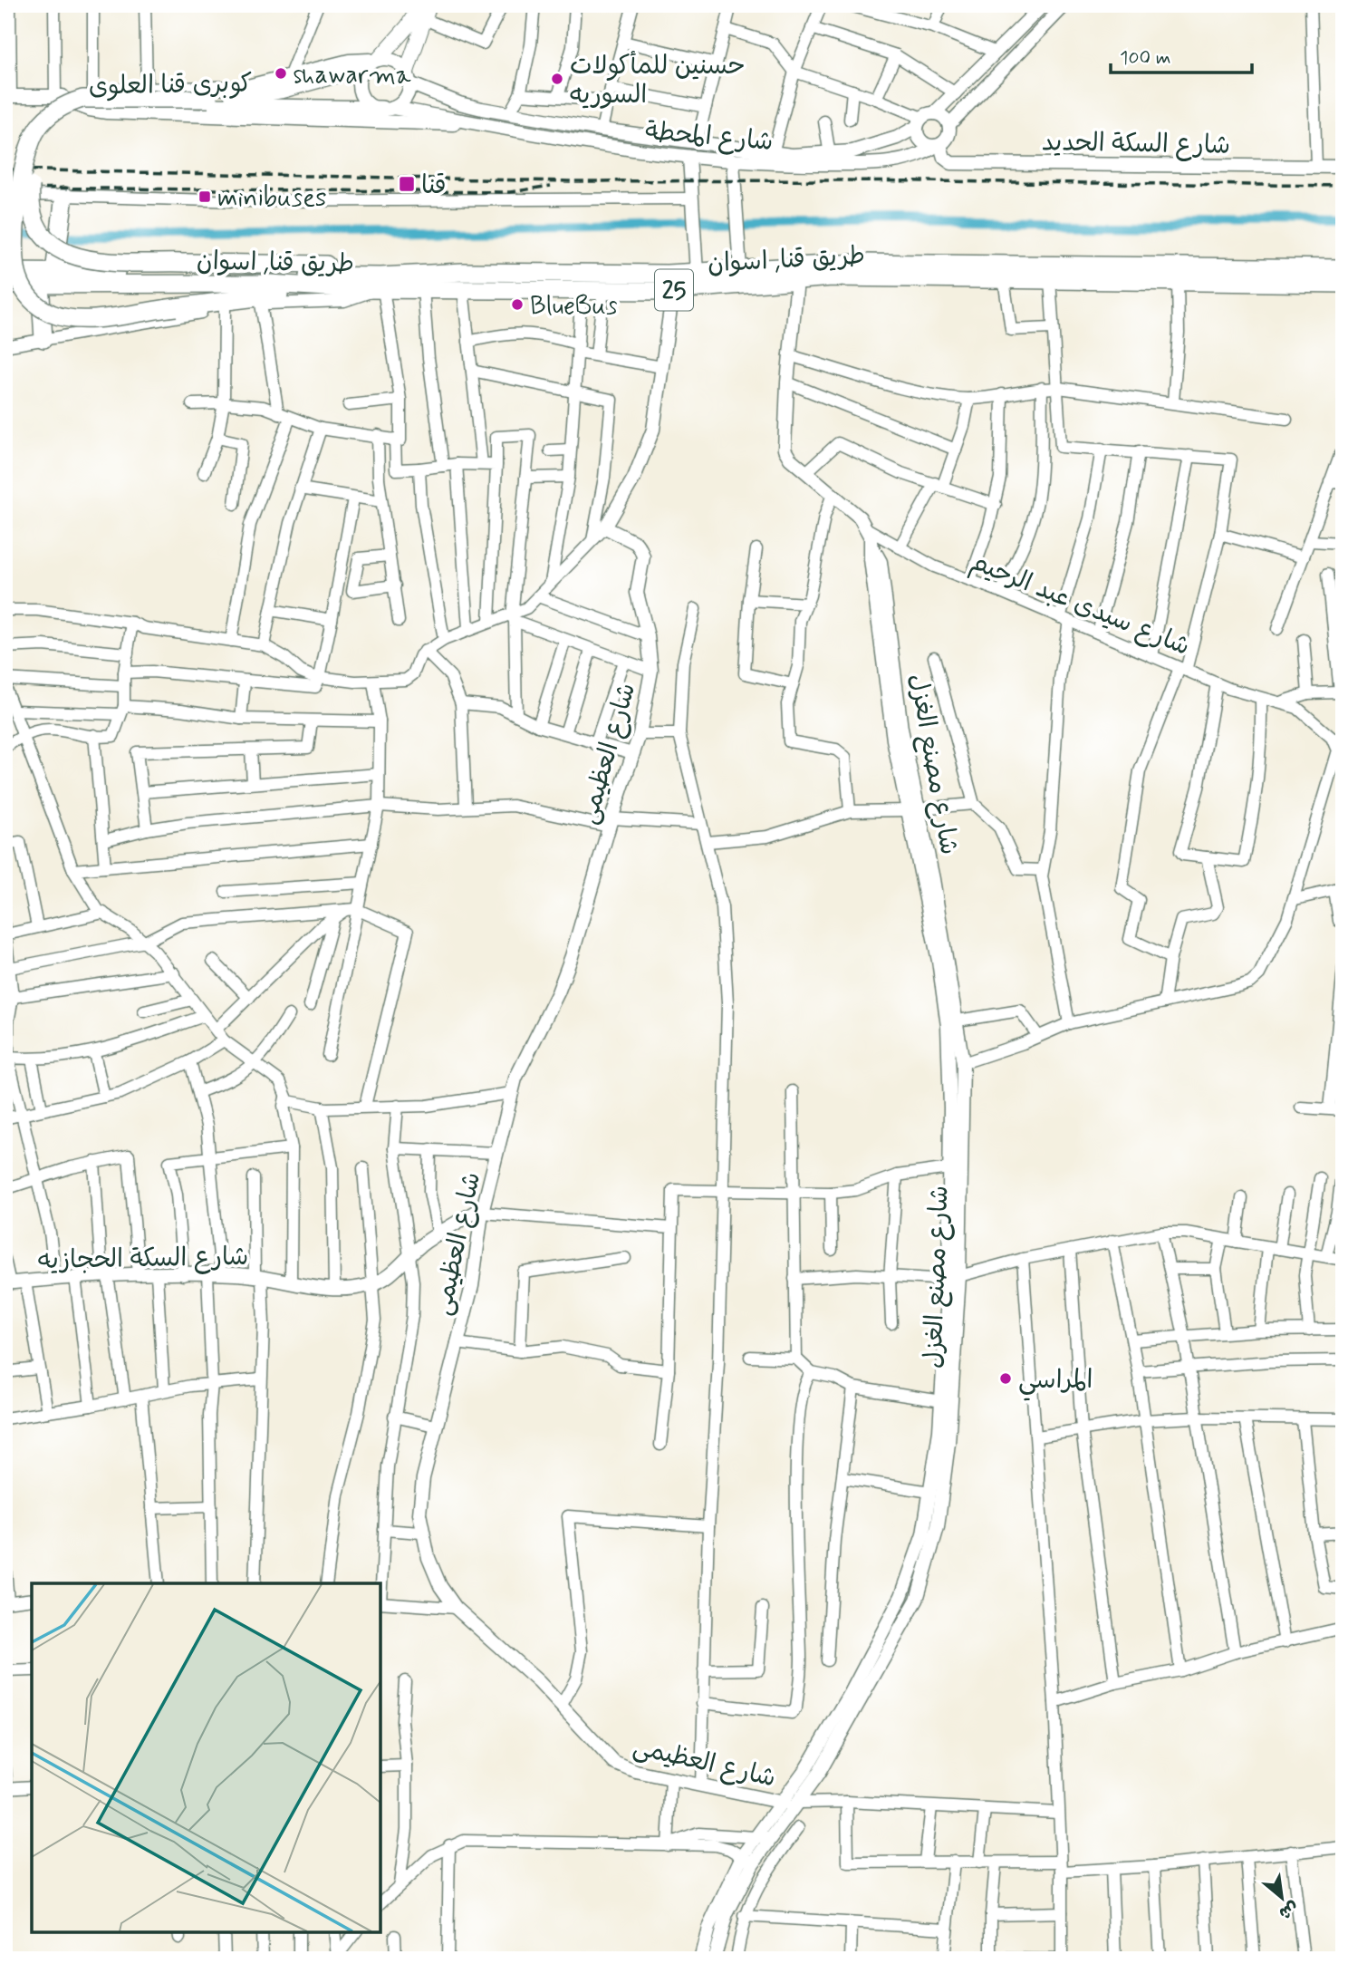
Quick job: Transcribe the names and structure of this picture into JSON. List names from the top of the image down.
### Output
{
  "streets": {
    "highway": ["كوبرى قنا العلوى", "طريق قنا, اسوان", "25"],
    "street": [
      "شارع المحطة",
      "شارع السكة الحديد",
      "شارع سيدى عبد الرحيم",
      "شارع العظيمى",
      "شارع مصنع الغزل",
      "شارع السكة الحجازيه"
    ]
  },
  "crossings": [
    ["كوبرى قنا العلوى", "شارع المحطة"],
    ["كوبرى قنا العلوى", "طريق قنا, اسوان"],
    ["شارع المحطة", "شارع السكة الحديد"],
    ["طريق قنا, اسوان", "شارع مصنع الغزل"],
    ["شارع سيدى عبد الرحيم", "شارع مصنع الغزل"],
    ["شارع العظيمى", "شارع مصنع الغزل"],
    ["شارع العظيمى", "شارع السكة الحجازيه"]
  ],
  "places": {
    "other": [
      "shawarma",
      "حسنين للمأكولات السوريه",
      "BlueBus",
      "المراسي"
    ],
    "transit": ["قنا", "minibuses"]
  },
  "scale_bar": "100 m",
  "north": "bottom right"
}
